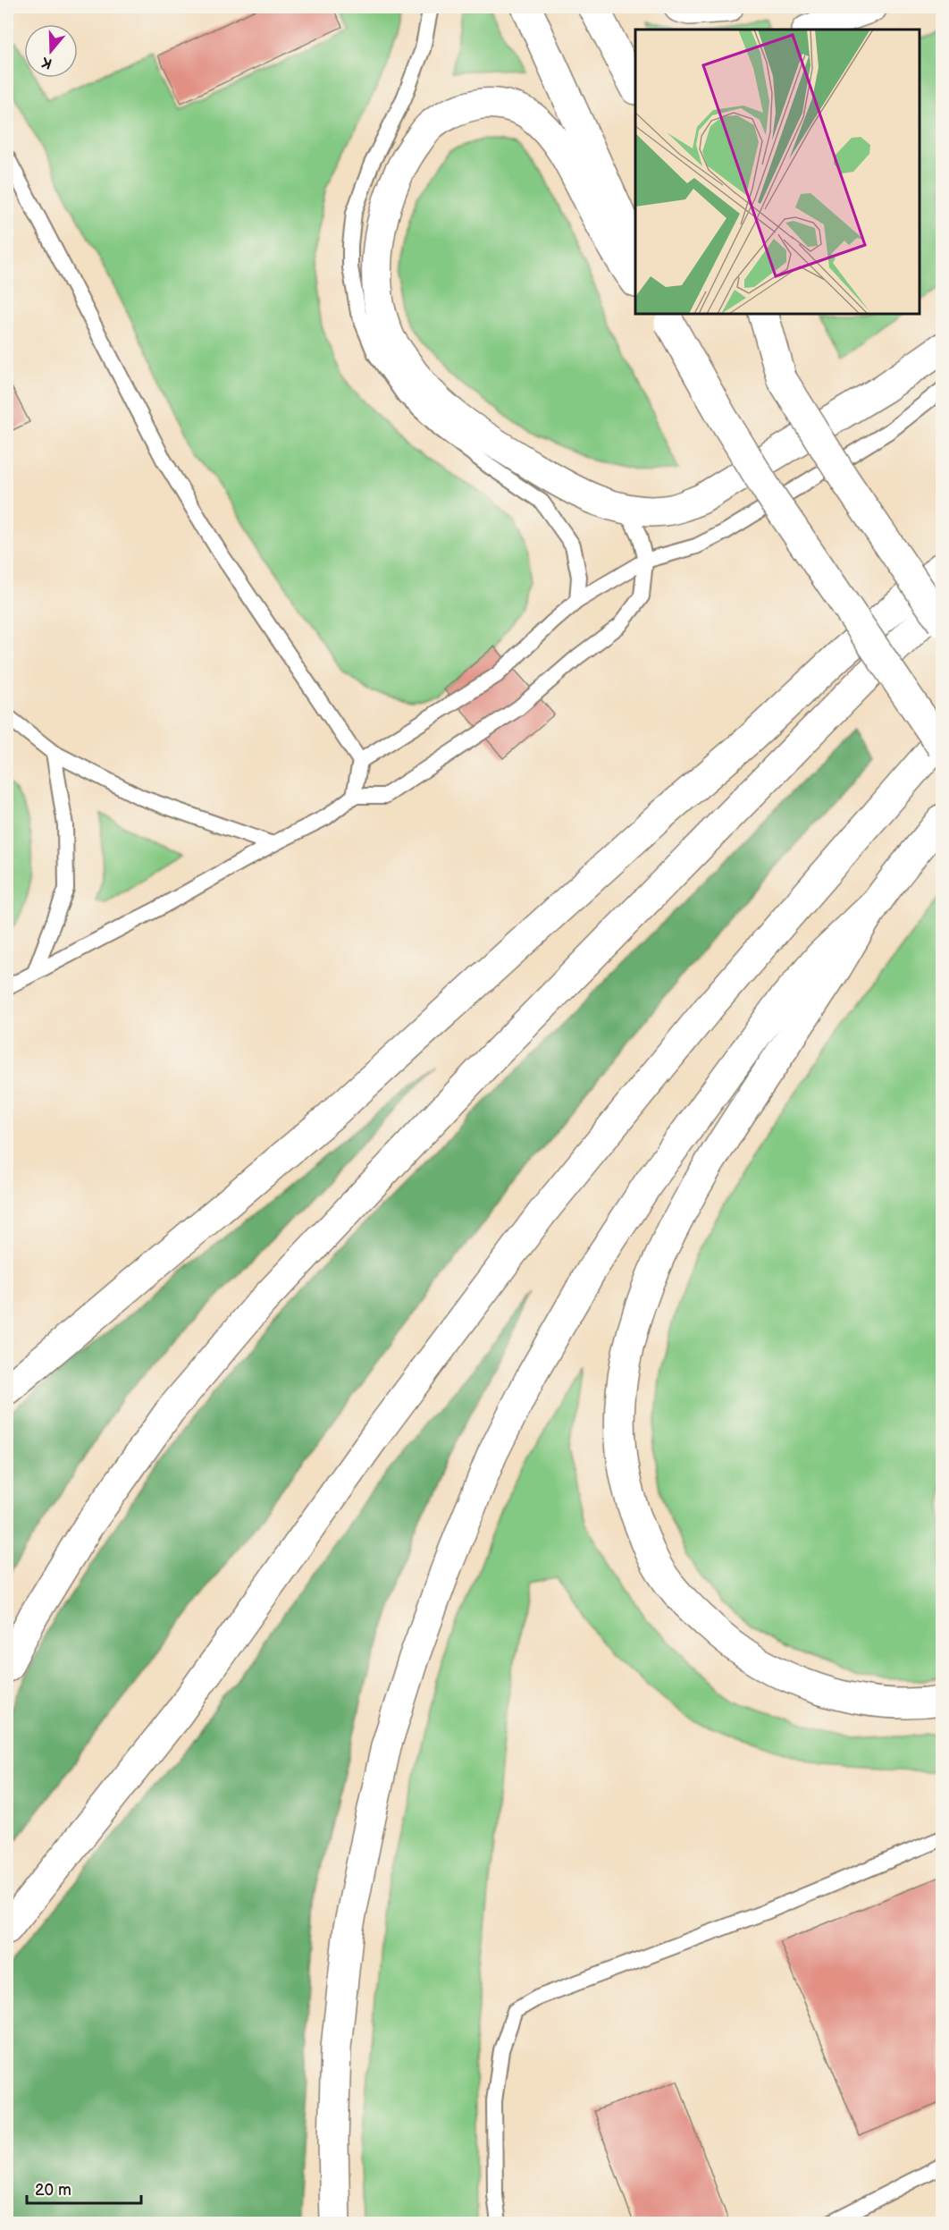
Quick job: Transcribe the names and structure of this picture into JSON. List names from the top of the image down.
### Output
{
  "scale_bar": "20 m",
  "north": "bottom"
}
